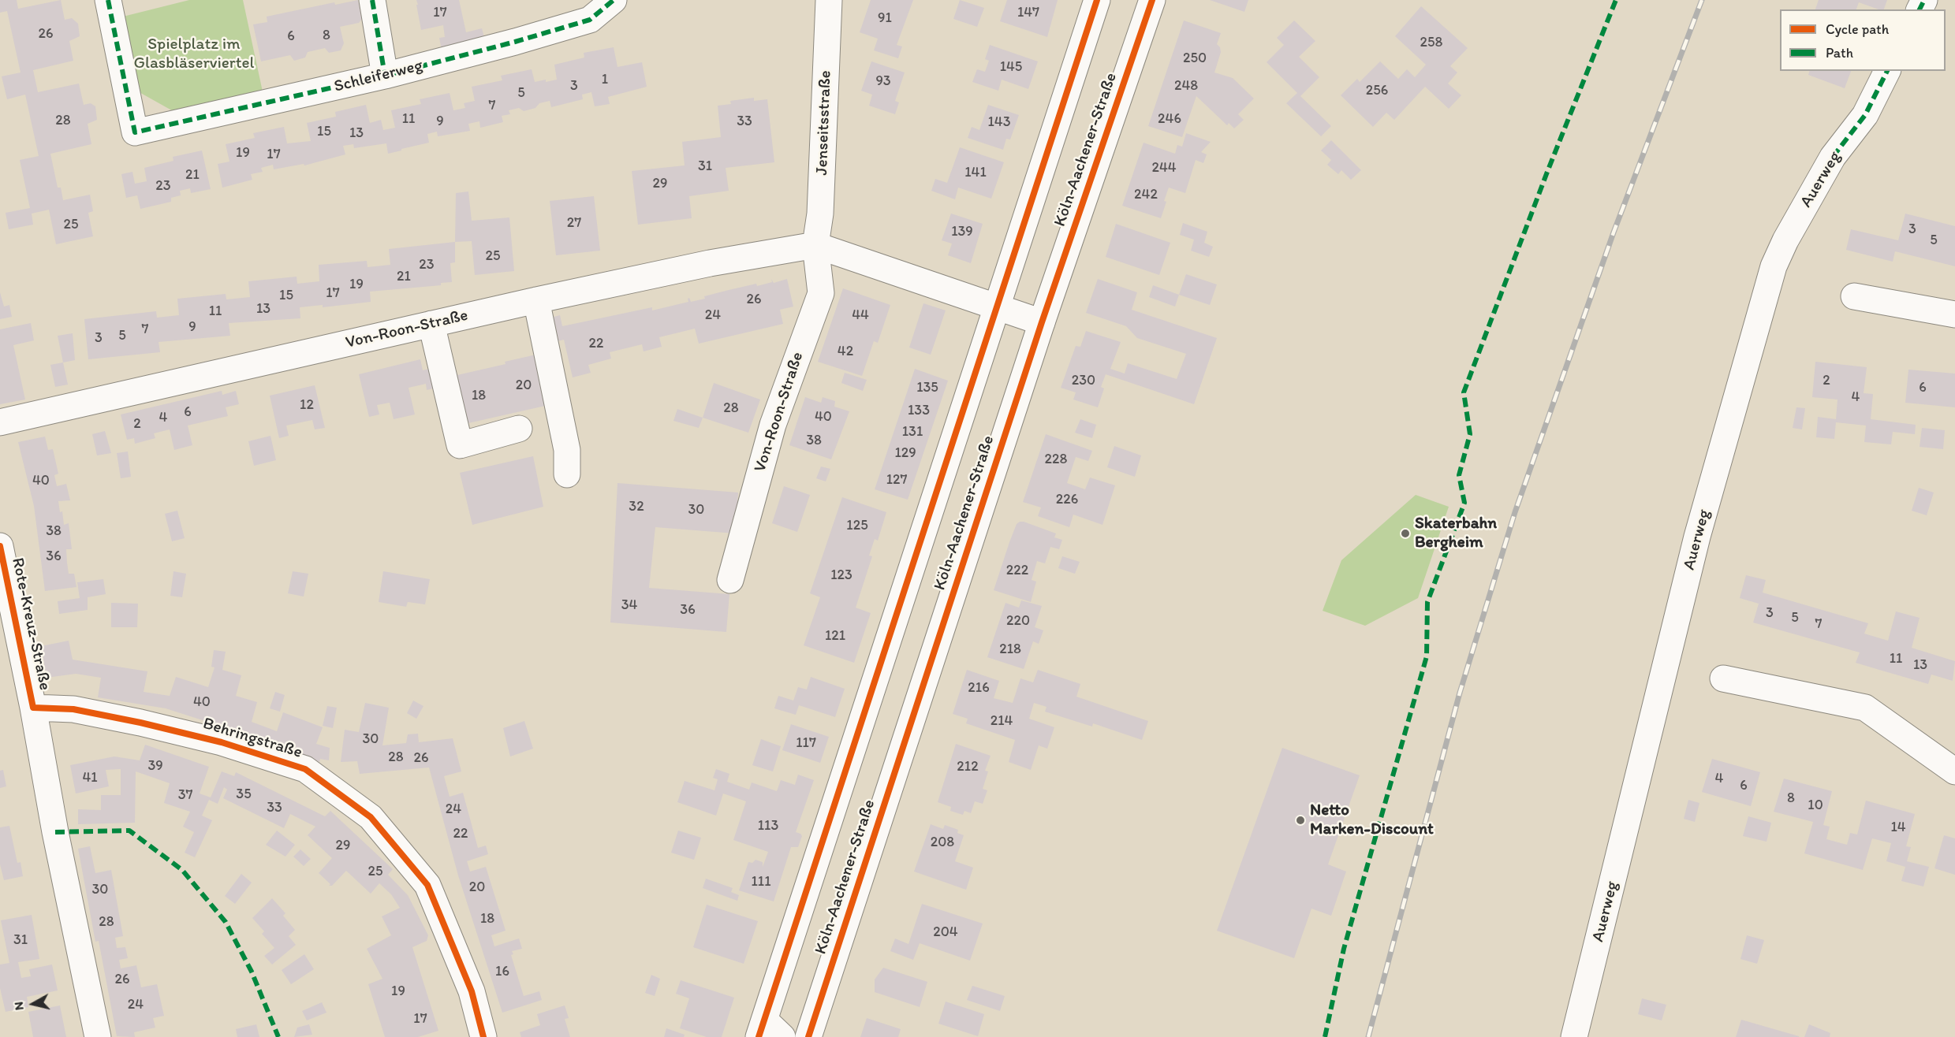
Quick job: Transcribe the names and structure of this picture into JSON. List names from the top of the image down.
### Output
{
  "streets": {
    "street": [
      "Schleiferweg",
      "Jenseitsstraße",
      "Köln-Aachener-Straße",
      "Auerweg",
      "Von-Roon-Straße",
      "Rote-Kreuz-Straße",
      "Behringstraße"
    ]
  },
  "crossings": [
    ["Jenseitsstraße", "Von-Roon-Straße"],
    ["Köln-Aachener-Straße", "Von-Roon-Straße"],
    ["Rote-Kreuz-Straße", "Behringstraße"]
  ],
  "parks": ["Spielplatz im Glasbläserviertel"],
  "places": ["Skaterbahn Bergheim", "Netto Marken-Discount"],
  "house_numbers": [
    "17",
    "147",
    "91",
    "26",
    "8",
    "6",
    "258",
    "250",
    "145",
    "1",
    "93",
    "3",
    "248",
    "256",
    "5",
    "7",
    "11",
    "246",
    "28",
    "9",
    "33",
    "143",
    "15",
    "13",
    "19",
    "17",
    "31",
    "244",
    "141",
    "21",
    "29",
    "23",
    "242",
    "27",
    "25",
    "3",
    "139",
    "5",
    "25",
    "23",
    "21",
    "19",
    "17",
    "15",
    "26",
    "13",
    "11",
    "24",
    "44",
    "9",
    "7",
    "5",
    "3",
    "22",
    "42",
    "230",
    "2",
    "20",
    "135",
    "6",
    "18",
    "4",
    "12",
    "28",
    "133",
    "6",
    "40",
    "4",
    "2",
    "131",
    "38",
    "129",
    "228",
    "127",
    "40",
    "226",
    "32",
    "30",
    "125",
    "38",
    "36",
    "222",
    "123",
    "34",
    "36",
    "3",
    "5",
    "220",
    "7",
    "121",
    "218",
    "11",
    "13",
    "216",
    "40",
    "214",
    "30",
    "117",
    "28",
    "26",
    "39",
    "212",
    "41",
    "4",
    "6",
    "35",
    "37",
    "8",
    "10",
    "33",
    "24",
    "113",
    "14",
    "22",
    "208",
    "29",
    "25",
    "111",
    "20",
    "30",
    "18",
    "28",
    "204",
    "31",
    "16",
    "26",
    "19",
    "24",
    "17"
  ],
  "legend": ["Cycle path", "Path"],
  "north": "left"
}
